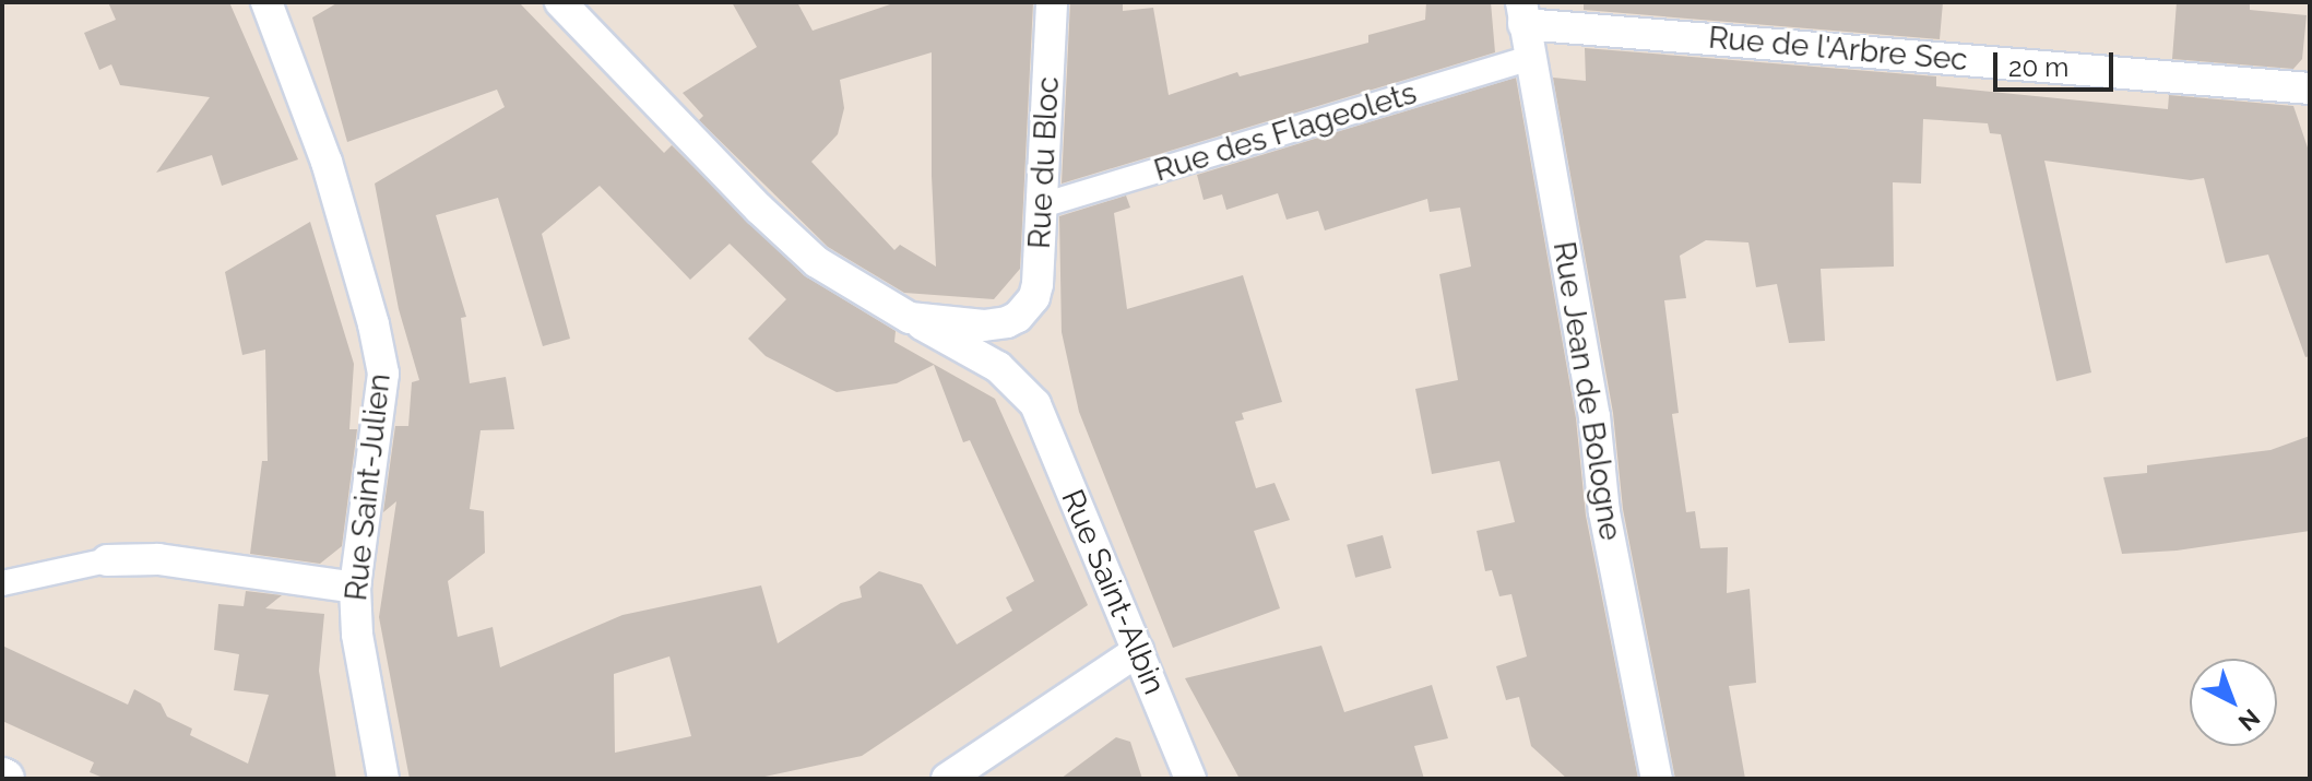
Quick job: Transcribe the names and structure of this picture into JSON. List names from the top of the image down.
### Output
{
  "streets": {
    "street": [
      "Rue de l'Arbre Sec",
      "Rue des Flageolets",
      "Rue du Bloc",
      "Rue Jean de Bologne",
      "Rue Saint-Julien",
      "Rue Saint-Albin"
    ]
  },
  "crossings": [
    ["Rue de l'Arbre Sec", "Rue Jean de Bologne"],
    ["Rue des Flageolets", "Rue du Bloc"],
    ["Rue des Flageolets", "Rue Jean de Bologne"],
    ["Rue du Bloc", "Rue Saint-Albin"]
  ],
  "scale_bar": "20 m",
  "north": "bottom right"
}
